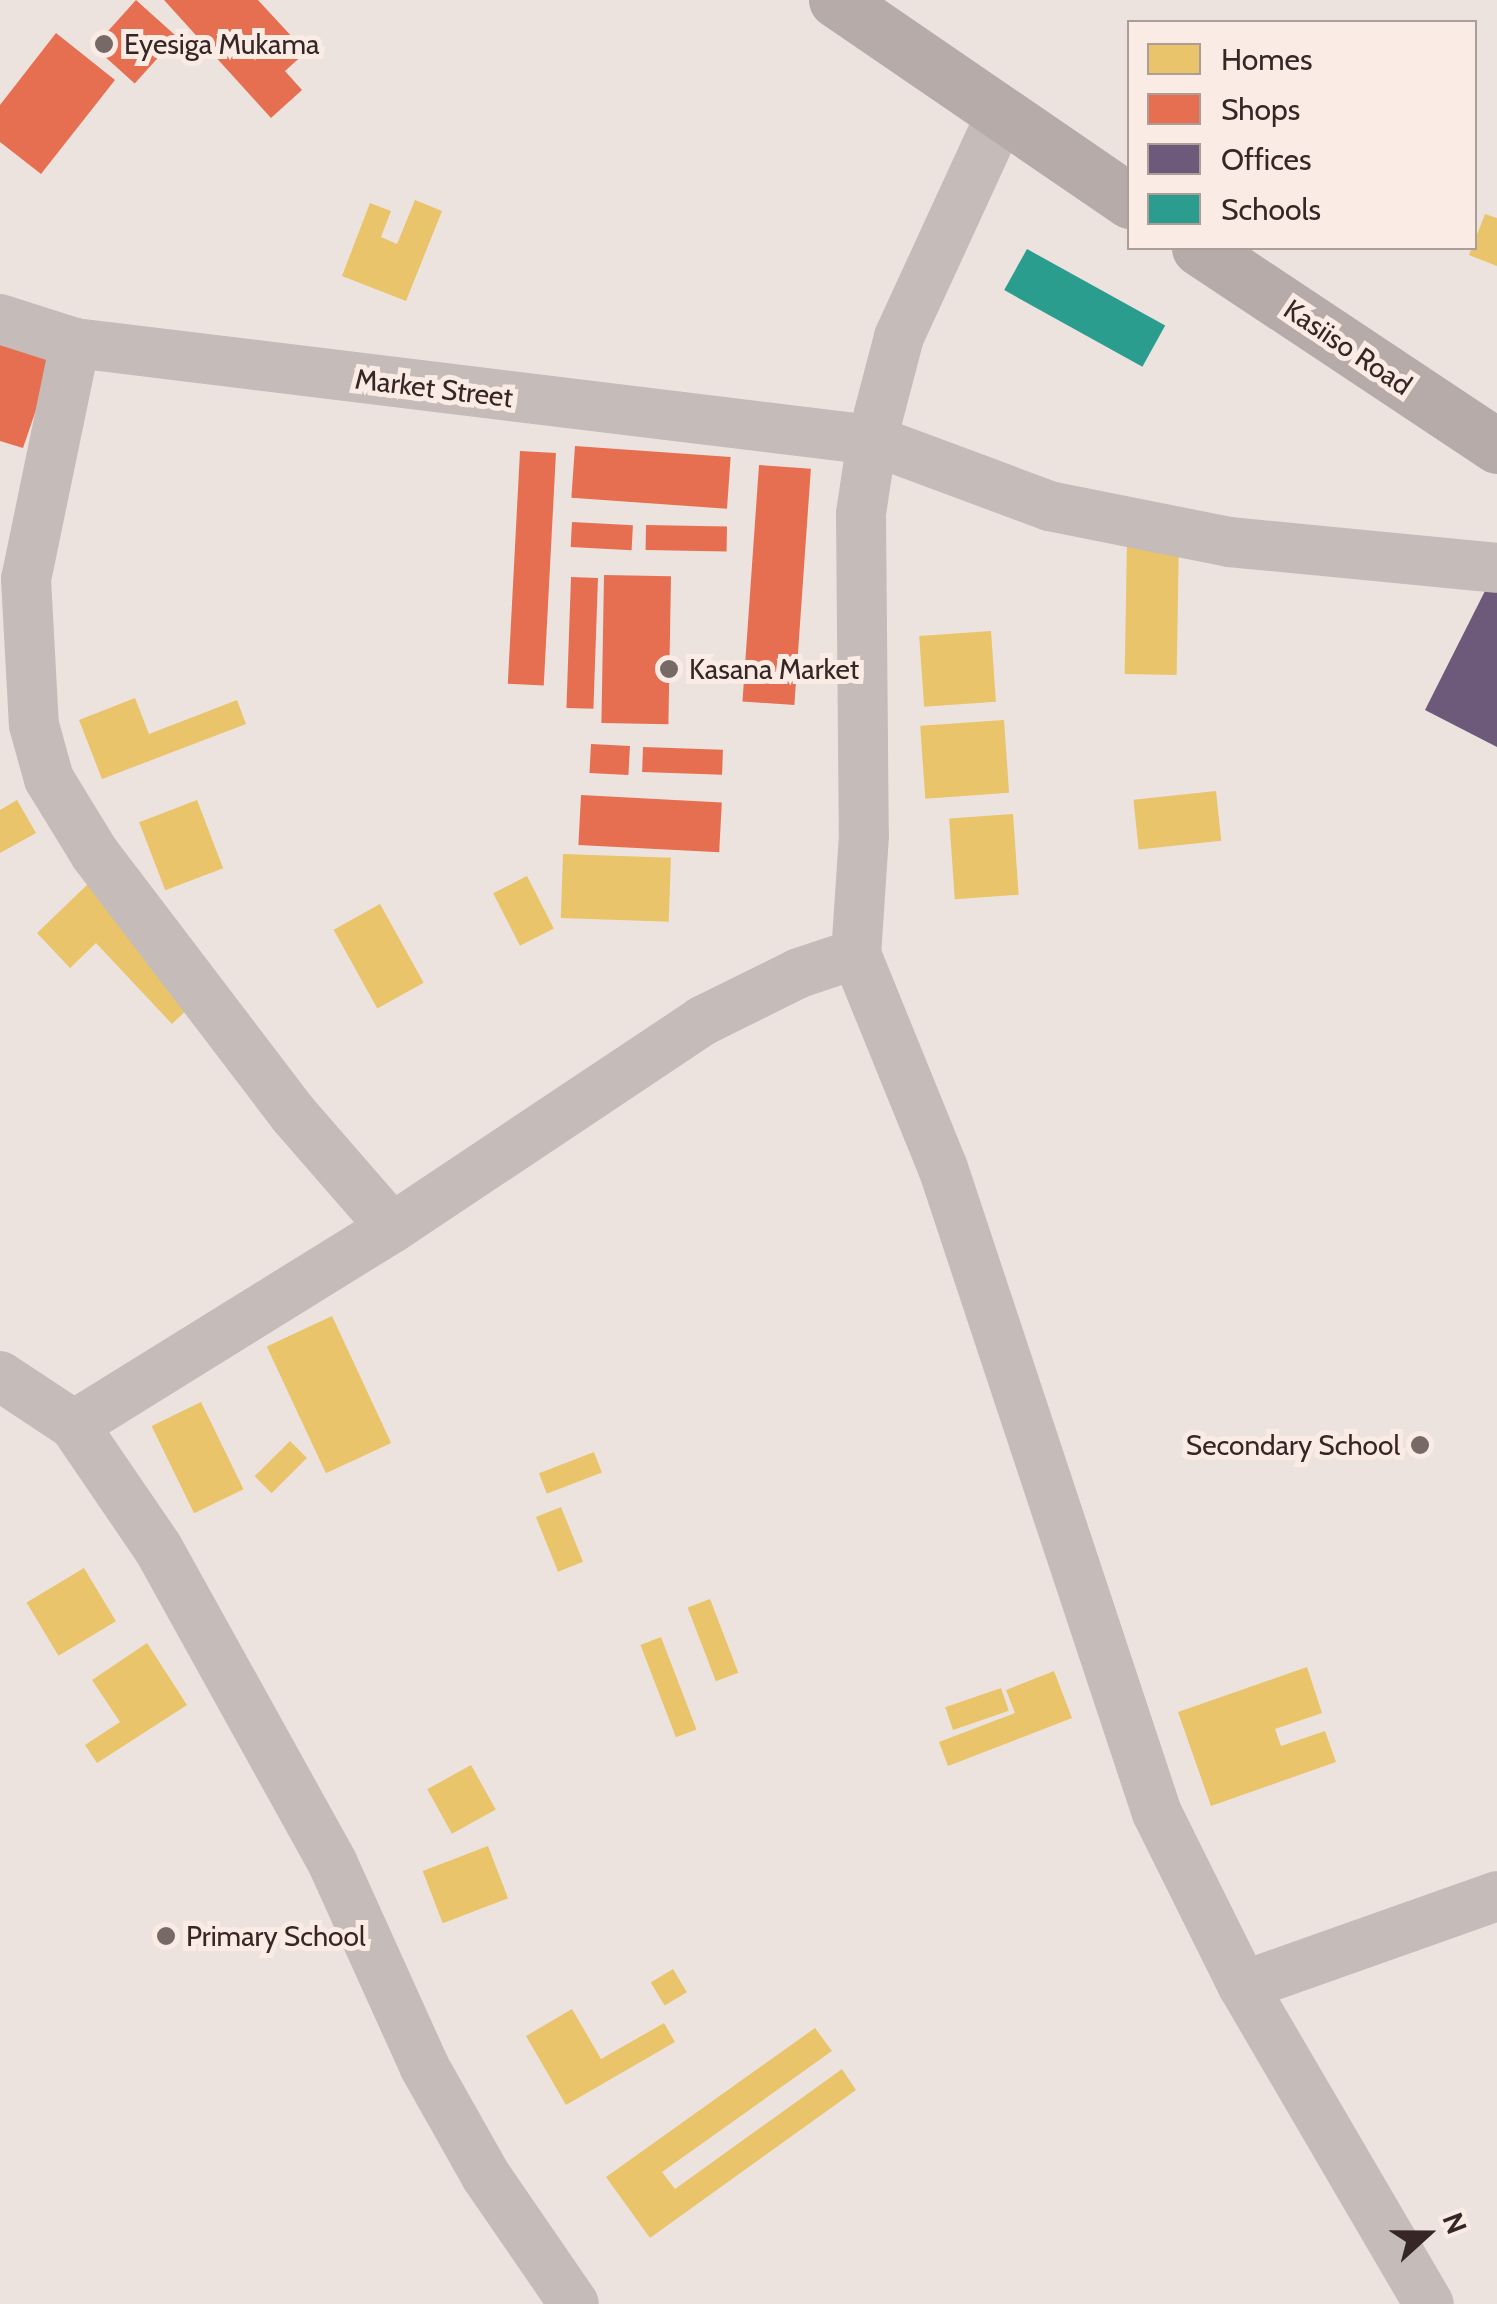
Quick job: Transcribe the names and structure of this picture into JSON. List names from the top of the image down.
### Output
{
  "streets": {
    "main road": ["Kasiiso Road"],
    "street": ["Market Street"]
  },
  "places": [
    "Eyesiga Mukama",
    "Kasana Market",
    "Secondary School",
    "Primary School"
  ],
  "legend": [
    "Homes",
    "Shops",
    "Offices",
    "Schools"
  ],
  "north": "right"
}
